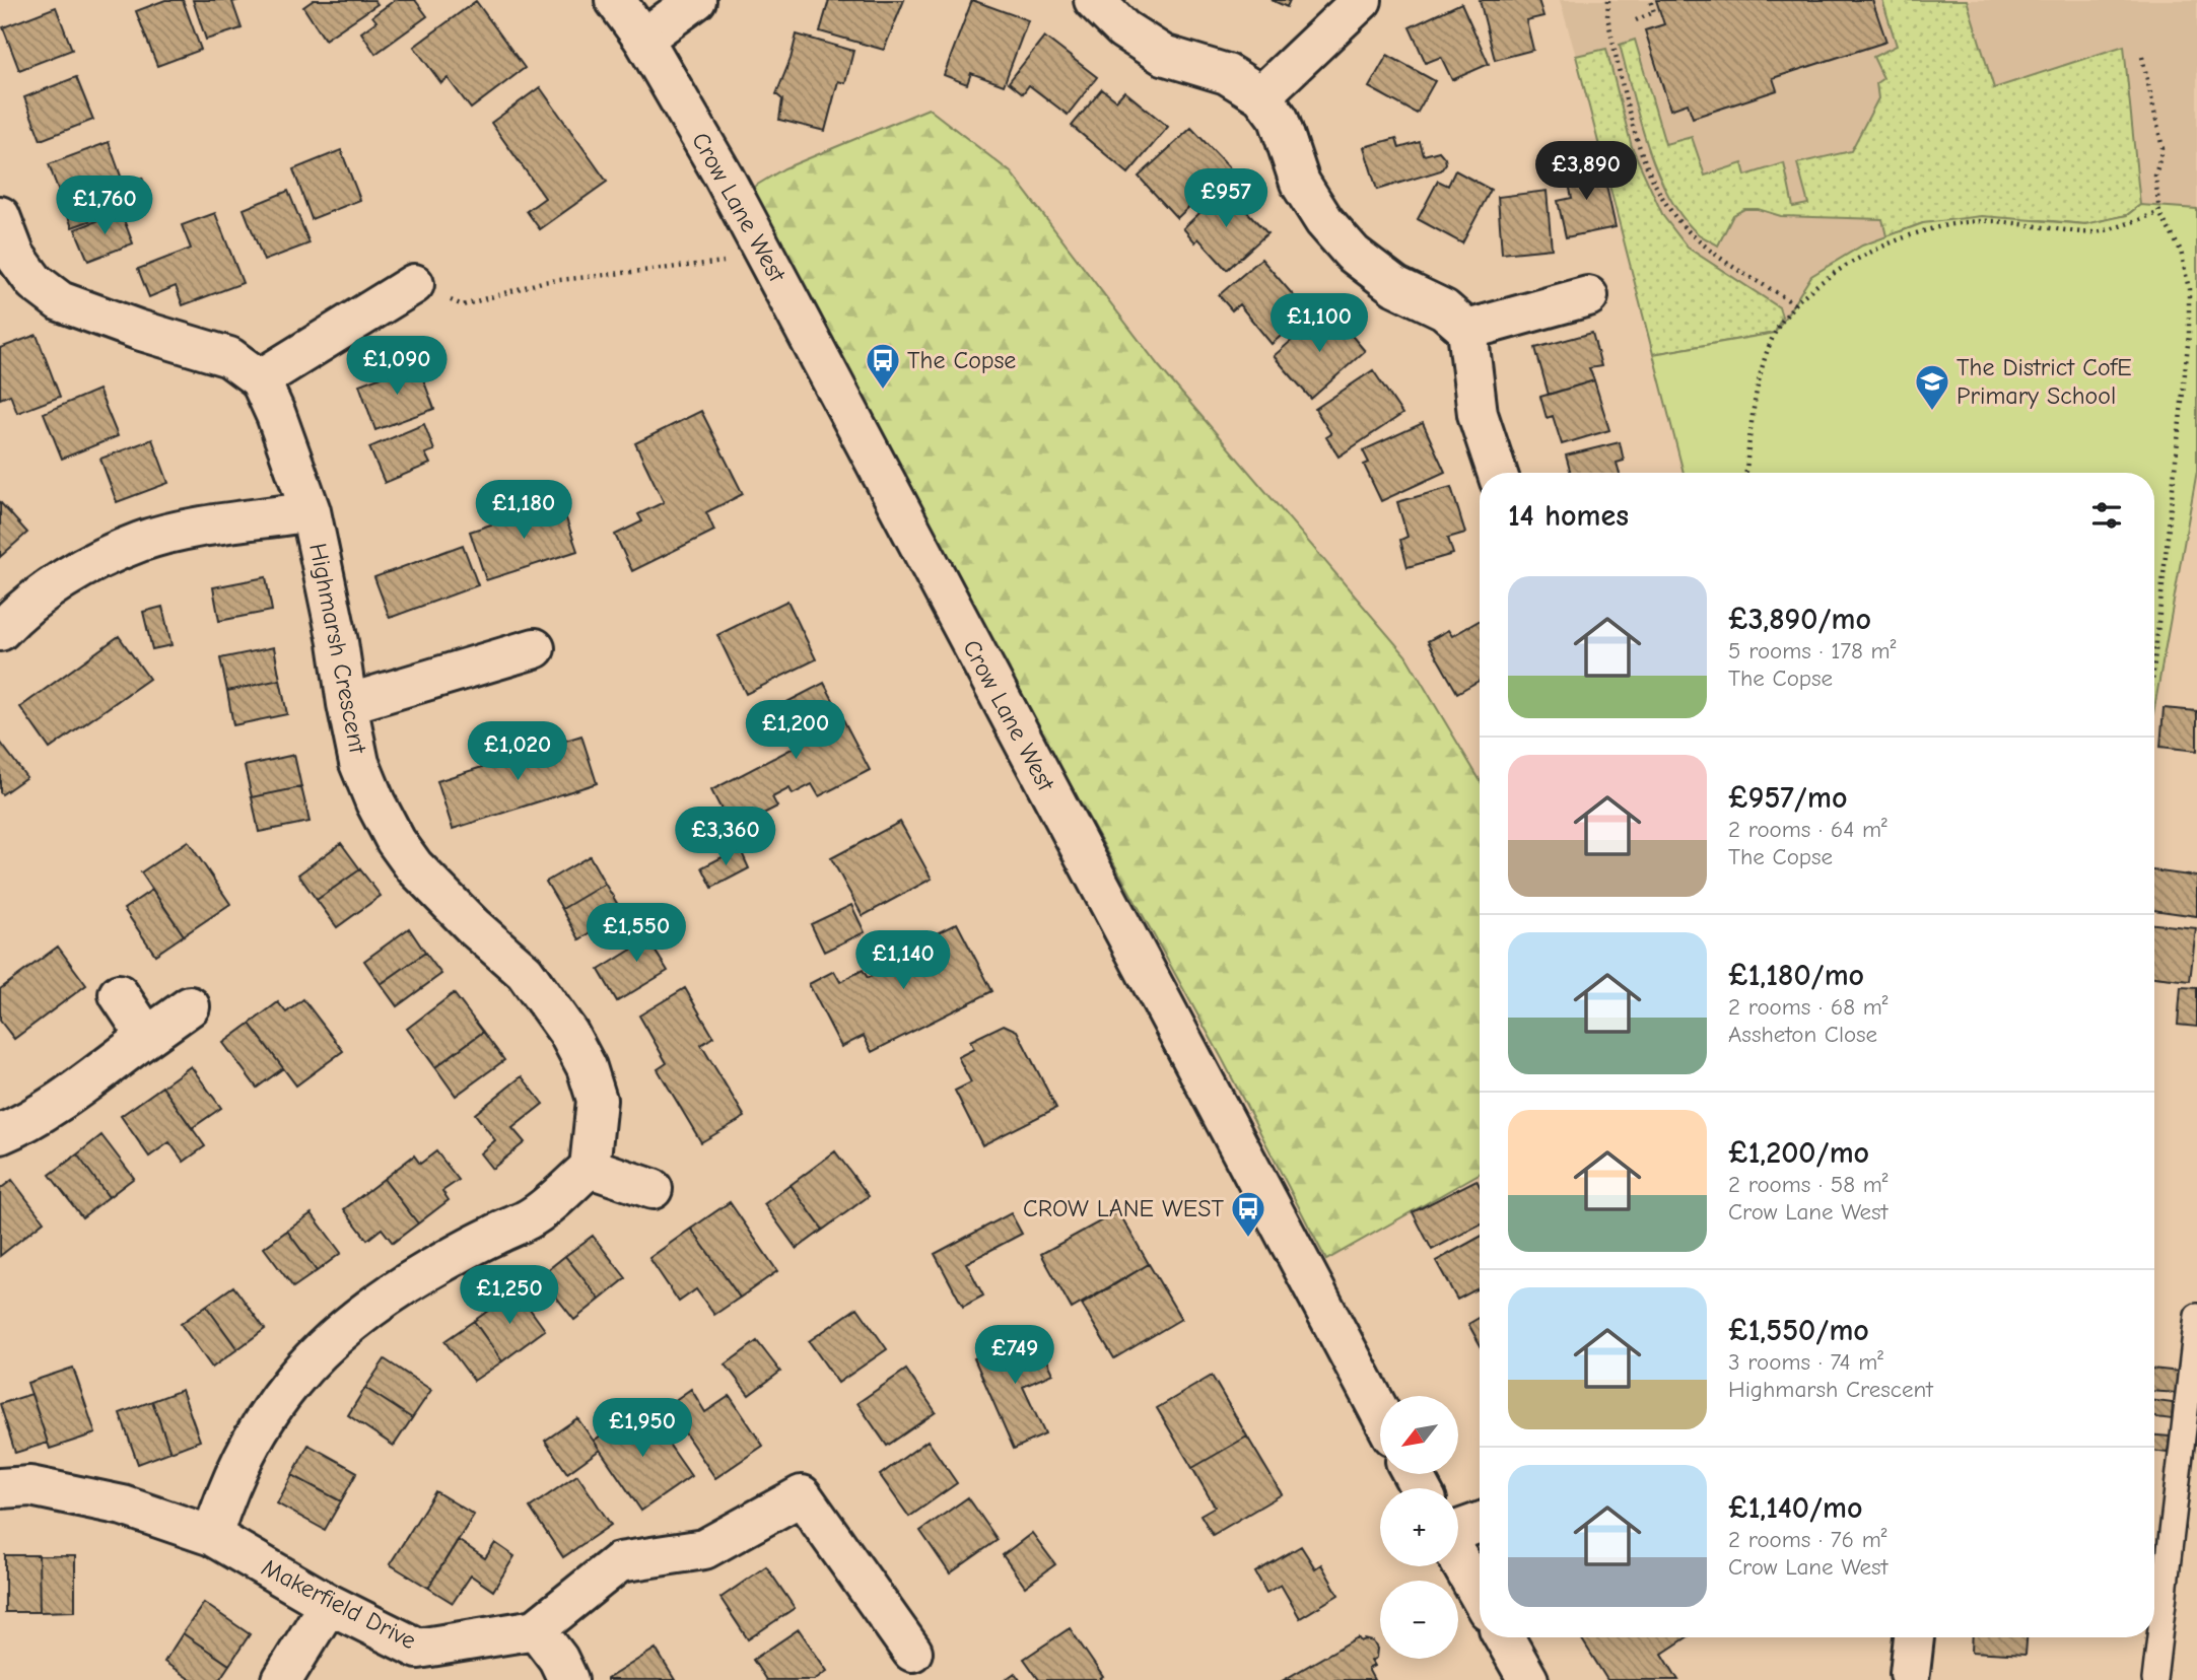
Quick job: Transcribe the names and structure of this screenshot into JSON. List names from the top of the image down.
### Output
{
  "streets": {
    "street": ["Crow Lane West", "Highmarsh Crescent", "Makerfield Drive"]
  },
  "places": {
    "bus stop": ["The Copse", "CROW LANE WEST"],
    "school or university": ["The District CofE Primary School"]
  },
  "north": "bottom left",
  "page": {
    "price": [
      "£3,890",
      "£957",
      "£1,760",
      "£1,100",
      "£1,090",
      "£1,180",
      "£1,200",
      "£1,020",
      "£3,360",
      "£1,550",
      "£1,140",
      "£1,250",
      "£749",
      "£1,950"
    ],
    "heading": "14 homes",
    "list": [
      {
        "name": "£3,890/mo",
        "note": "5 rooms · 178 m² · The Copse"
      },
      {
        "name": "£957/mo",
        "note": "2 rooms · 64 m² · The Copse"
      },
      {
        "name": "£1,180/mo",
        "note": "2 rooms · 68 m² · Assheton Close"
      },
      {
        "name": "£1,200/mo",
        "note": "2 rooms · 58 m² · Crow Lane West"
      },
      {
        "name": "£1,550/mo",
        "note": "3 rooms · 74 m² · Highmarsh Crescent"
      },
      {
        "name": "£1,140/mo",
        "note": "2 rooms · 76 m² · Crow Lane West"
      }
    ],
    "map_buttons": ["+", "−"]
  }
}
